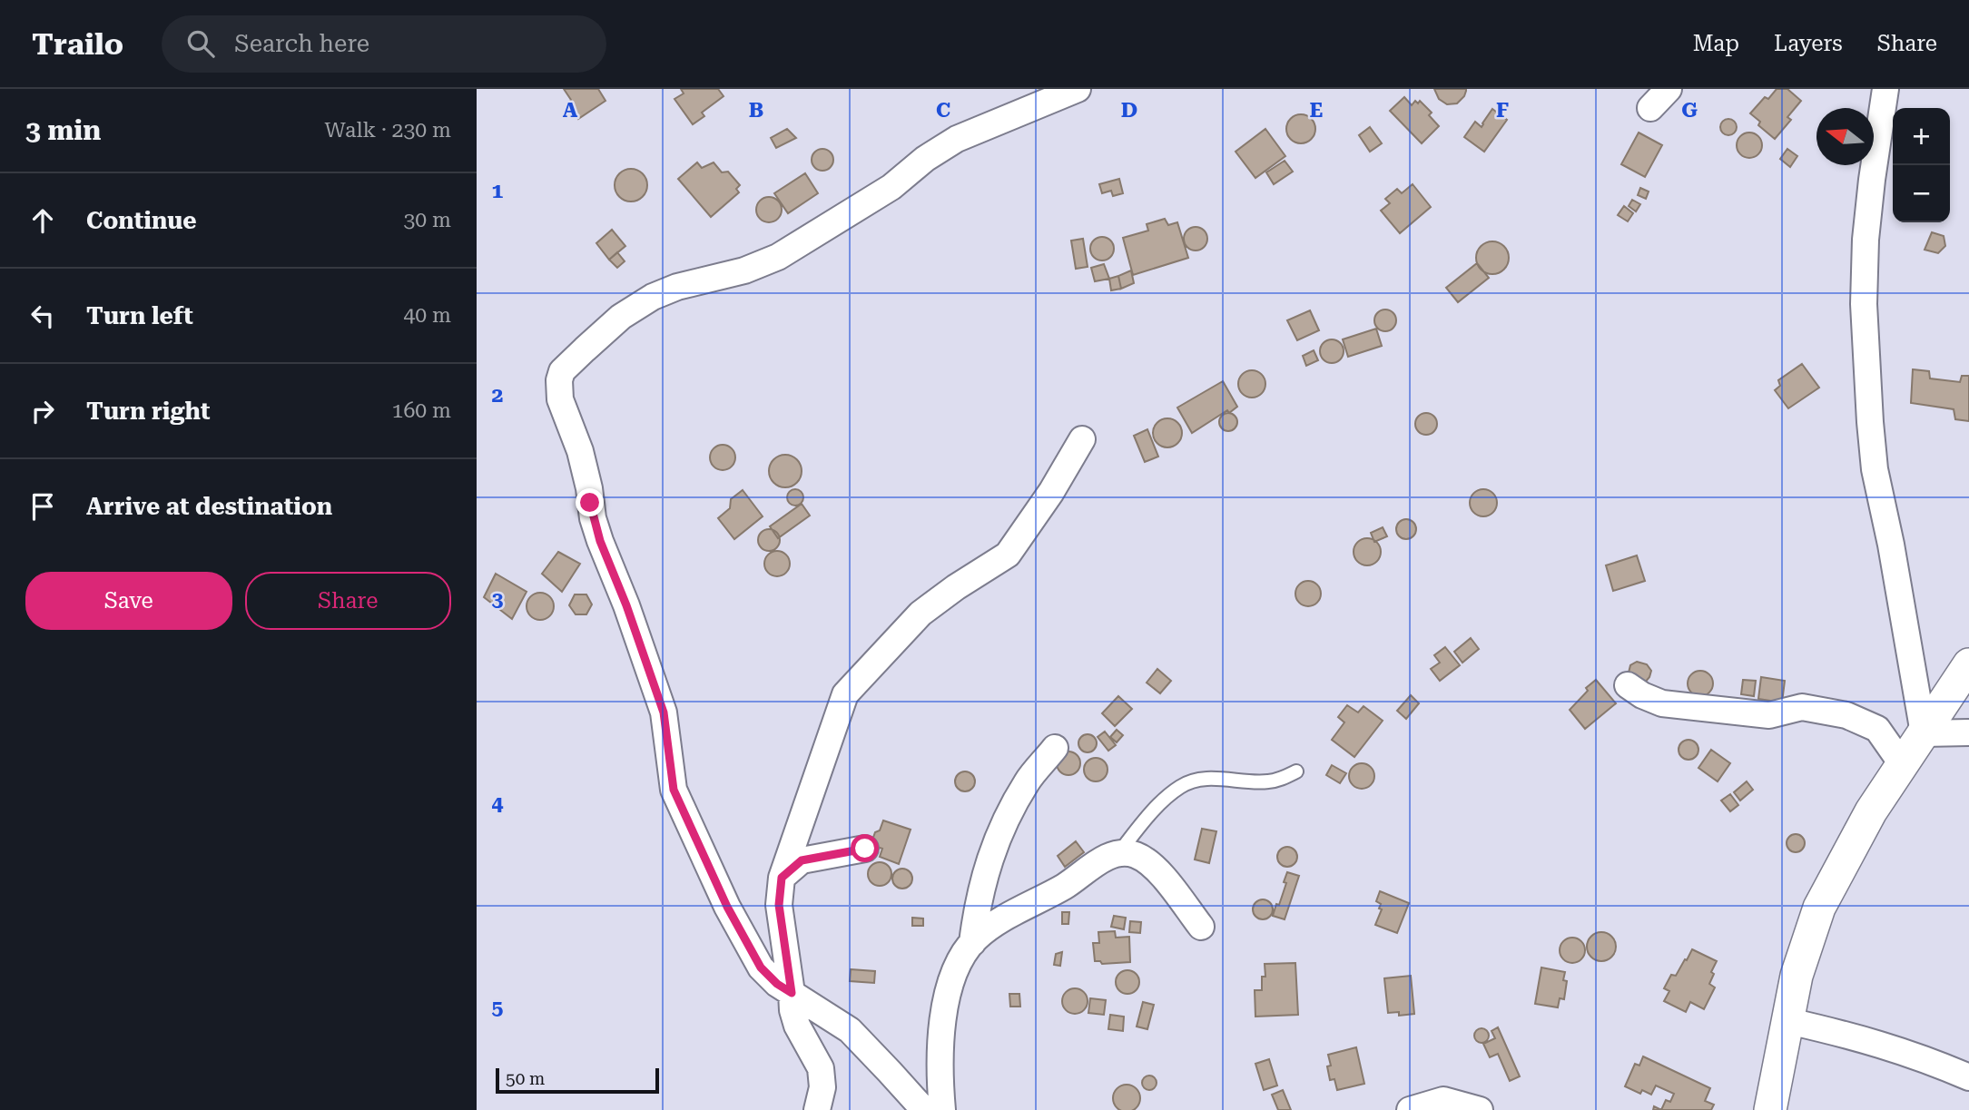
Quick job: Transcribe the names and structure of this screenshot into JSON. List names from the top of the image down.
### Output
{
  "scale_bar": "50 m",
  "north": "left",
  "page": {
    "header": "Trailo",
    "search": "Search here",
    "nav": ["Map", "Layers", "Share"],
    "heading": ["3 min", "Walk · 230 m"],
    "map_buttons": ["+", "−"],
    "list": [
      ["Continue", "30 m"],
      ["Turn left", "40 m"],
      ["Turn right", "160 m"],
      "Arrive at destination"
    ],
    "buttons": ["Save", "Share"],
    "scale": "50 m"
  },
  "grid": {
    "columns": [
      "A",
      "B",
      "C",
      "D",
      "E",
      "F",
      "G"
    ],
    "rows": [
      "1",
      "2",
      "3",
      "4",
      "5"
    ]
  }
}
